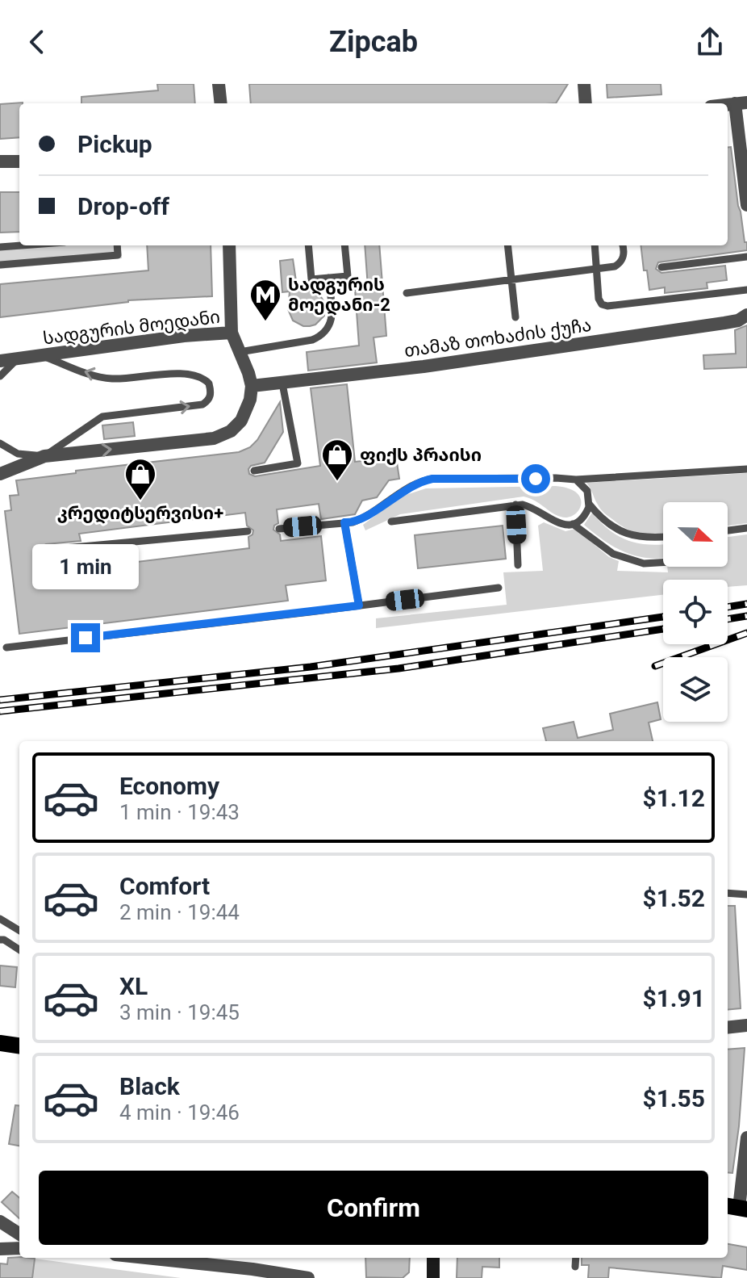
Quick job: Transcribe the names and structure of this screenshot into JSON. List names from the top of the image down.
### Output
{
  "streets": {
    "street": ["სადგურის მოედანი", "თამაზ თოხაძის ქუჩა"]
  },
  "crossings": [
    ["სადგურის მოედანი", "თამაზ თოხაძის ქუჩა"]
  ],
  "places": {
    "metro station": ["სადგურის მოედანი-2"],
    "shop": ["ფიქს პრაისი", "კრედიტსერვისი+"]
  },
  "north": "right",
  "page": {
    "header": "Zipcab",
    "banner": ["Pickup", "Drop-off"],
    "bubble": "1 min",
    "list": [
      {
        "name": "Economy",
        "note": "1 min · 19:43",
        "value": "$1.12"
      },
      {
        "name": "Comfort",
        "note": "2 min · 19:44",
        "value": "$1.52"
      },
      {
        "name": "XL",
        "note": "3 min · 19:45",
        "value": "$1.91"
      },
      {
        "name": "Black",
        "note": "4 min · 19:46",
        "value": "$1.55"
      }
    ],
    "buttons": "Confirm"
  }
}
